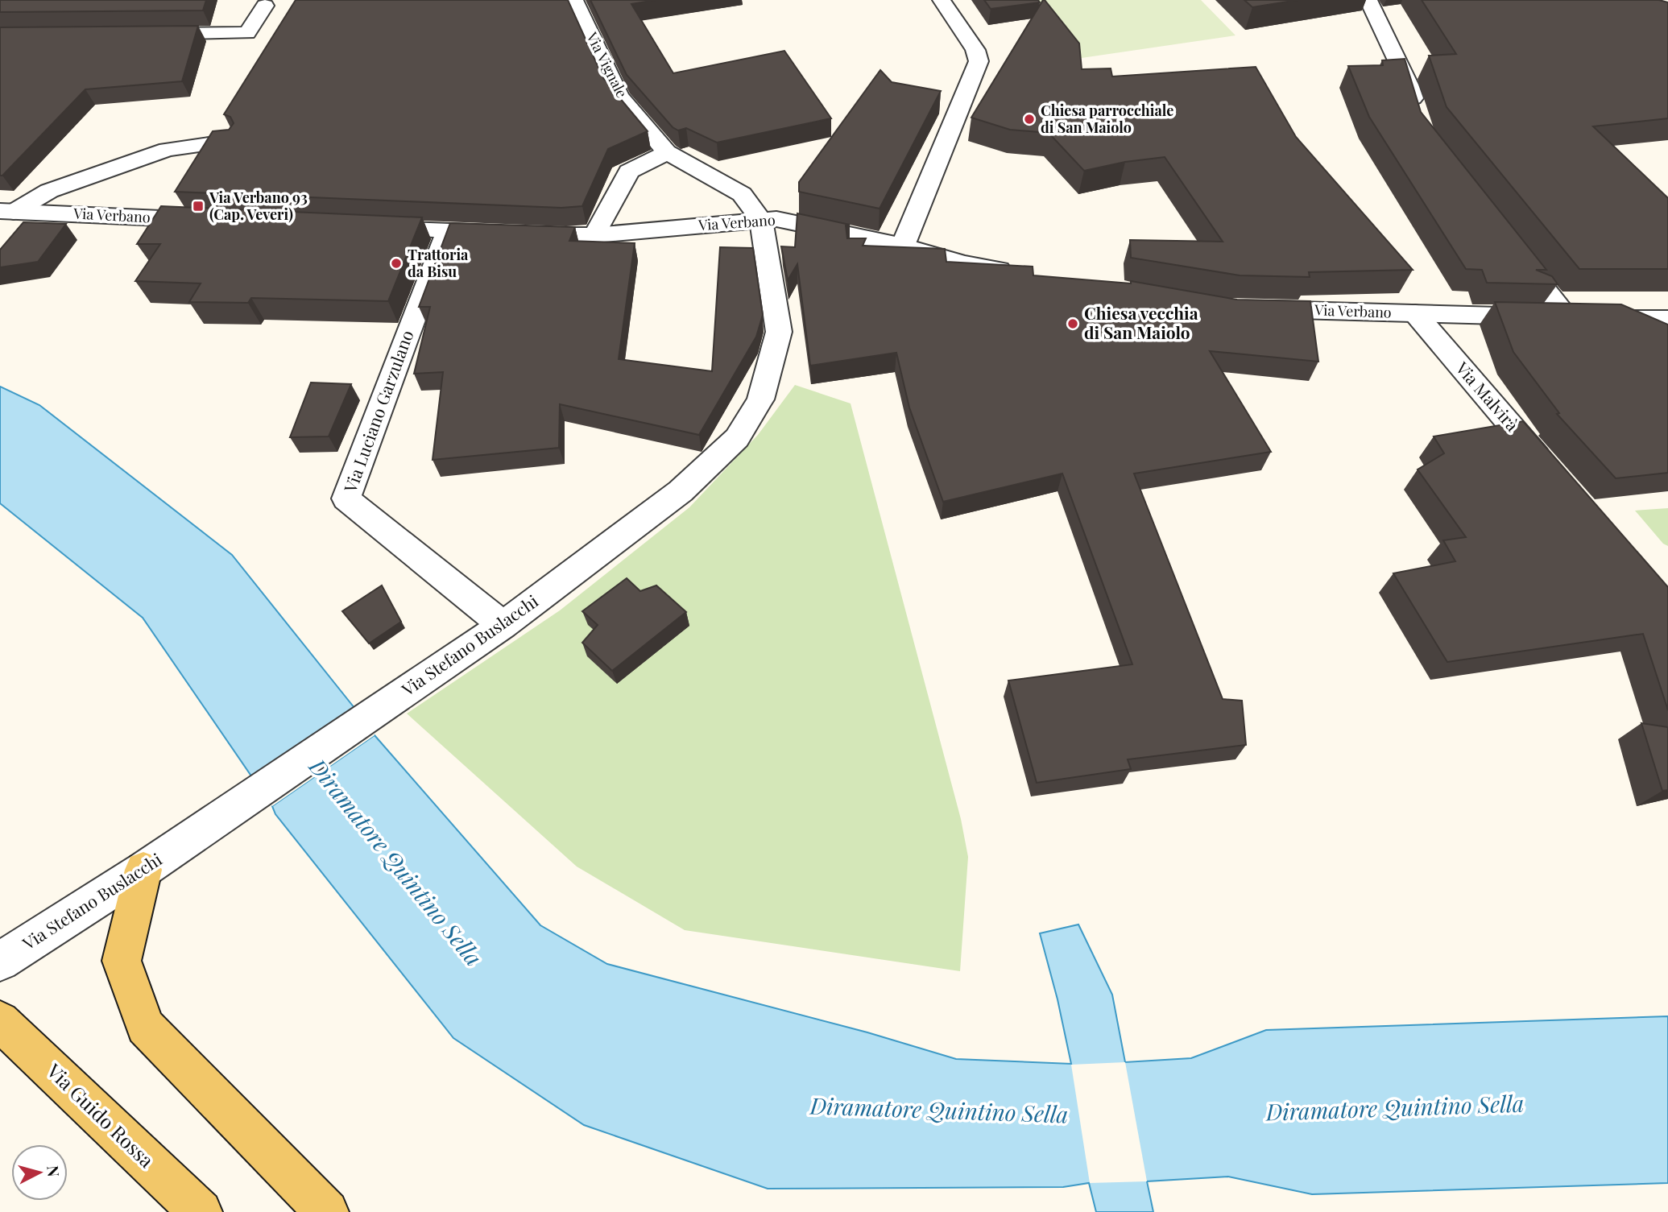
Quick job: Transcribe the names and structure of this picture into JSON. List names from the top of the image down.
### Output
{
  "streets": {
    "main road": ["Via Guido Rossa"],
    "street": [
      "Via Vignale",
      "Via Verbano",
      "Via Malvirà",
      "Via Luciano Garzulano",
      "Via Stefano Buslacchi"
    ]
  },
  "crossings": [
    ["Via Verbano", "Via Malvirà"],
    ["Via Verbano", "Via Luciano Garzulano"],
    ["Via Verbano", "Via Stefano Buslacchi"],
    ["Via Luciano Garzulano", "Via Stefano Buslacchi"]
  ],
  "water": ["Diramatore Quintino Sella"],
  "places": {
    "other": ["Chiesa parrocchiale di San Maiolo", "Trattoria da Bisu", "Chiesa vecchia di San Maiolo"],
    "transit": ["Via Verbano 93 (Cap. Veveri)"]
  },
  "north": "right"
}
